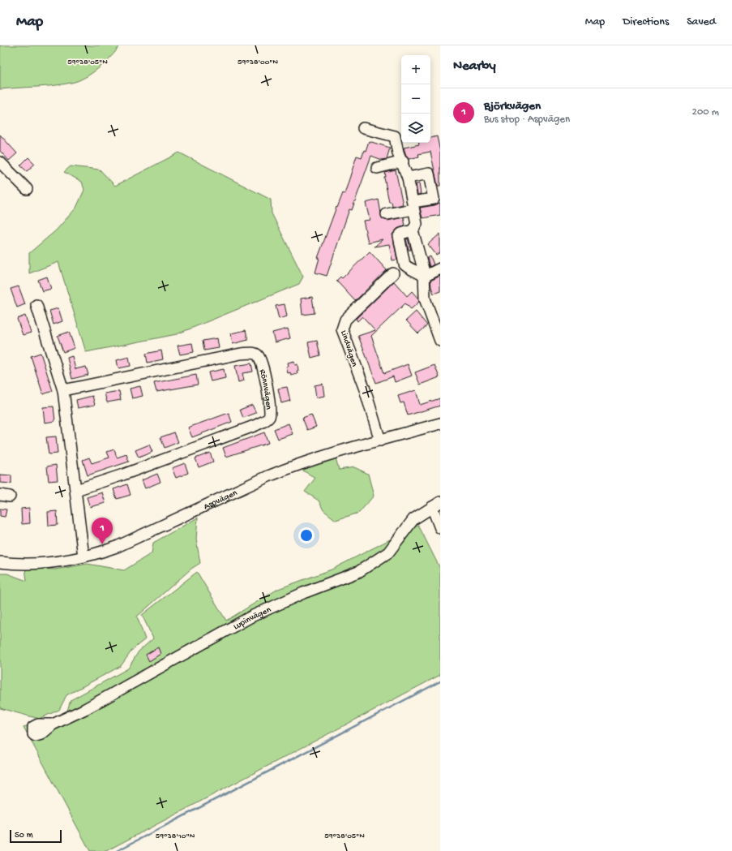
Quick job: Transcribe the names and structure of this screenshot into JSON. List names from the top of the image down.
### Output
{
  "streets": {
    "street": [
      "Lindvägen",
      "Rönnvägen",
      "Aspvägen",
      "Lupinvägen"
    ]
  },
  "crossings": [
    ["Lindvägen", "Aspvägen"]
  ],
  "scale_bar": "50 m",
  "page": {
    "header": "Map",
    "nav": ["Map", "Directions", "Saved"],
    "heading": "Nearby",
    "map_buttons": ["+", "−"],
    "list": [
      {
        "mark": "1",
        "name": "Björkvägen",
        "note": "Bus stop · Aspvägen",
        "value": "200 m"
      }
    ],
    "pins": "1",
    "scale": "50 m"
  },
  "coordinates": ["59°38'05\"N", "59°38'00\"N", "59°38'10\"N"]
}
